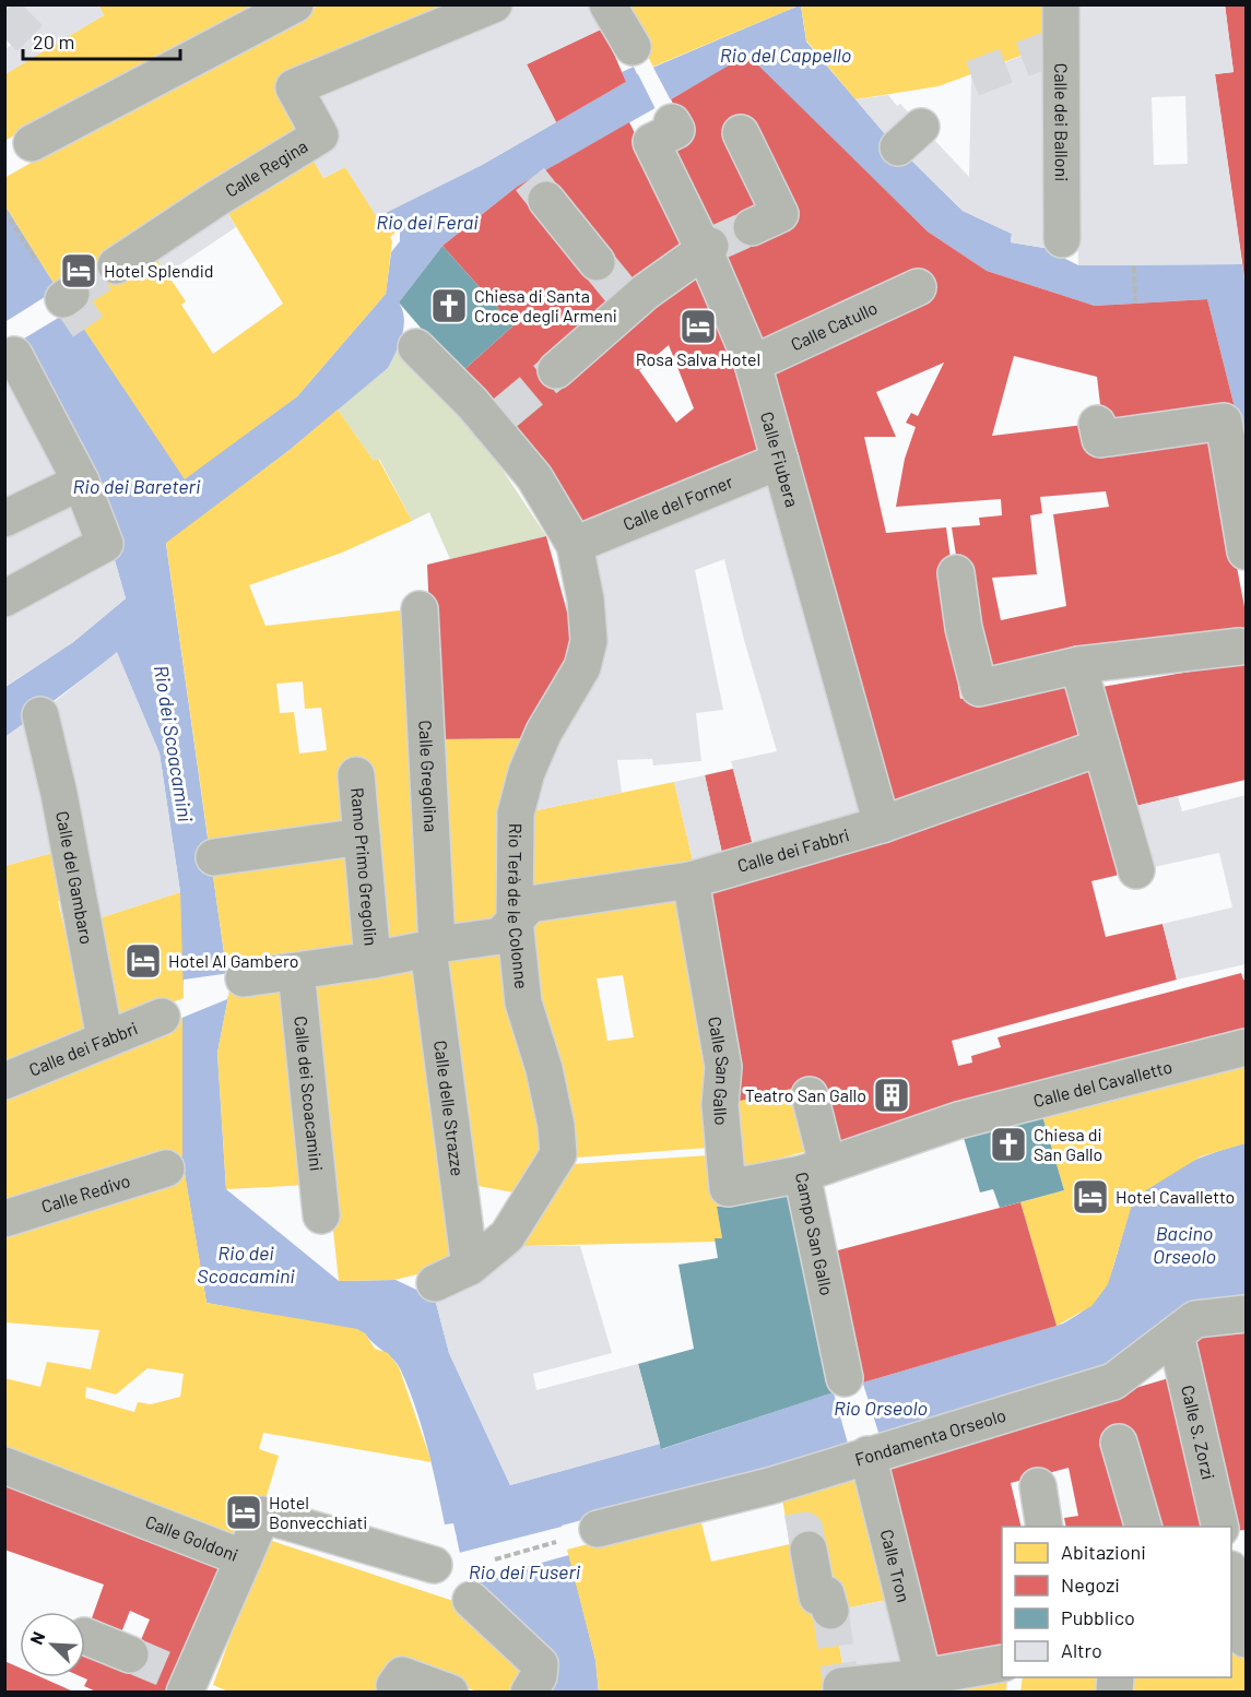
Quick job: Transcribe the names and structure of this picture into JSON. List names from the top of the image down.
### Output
{
  "streets": {
    "street": [
      "Calle dei Balloni",
      "Calle Regina",
      "Calle Catullo",
      "Calle Fiubera",
      "Calle del Forner",
      "Calle Gregolina",
      "Calle dei Fabbri",
      "Ramo Primo Gregolin",
      "Calle del Gambaro",
      "Rio Terà de le Colonne",
      "Calle San Gallo",
      "Calle del Cavalletto",
      "Calle dei Scoacamini",
      "Calle delle Strazze",
      "Calle Redivo",
      "Campo San Gallo",
      "Calle S. Zorzi",
      "Fondamenta Orseolo",
      "Calle Goldoni",
      "Calle Tron"
    ]
  },
  "crossings": [
    ["Calle Catullo", "Calle Fiubera"],
    ["Calle Fiubera", "Calle del Forner"],
    ["Calle Fiubera", "Calle dei Fabbri"],
    ["Calle del Forner", "Rio Terà de le Colonne"],
    ["Calle Gregolina", "Calle dei Fabbri"],
    ["Calle Gregolina", "Calle delle Strazze"],
    ["Calle dei Fabbri", "Ramo Primo Gregolin"],
    ["Calle dei Fabbri", "Calle del Gambaro"],
    ["Calle dei Fabbri", "Rio Terà de le Colonne"],
    ["Calle dei Fabbri", "Calle San Gallo"],
    ["Calle dei Fabbri", "Calle dei Scoacamini"],
    ["Calle dei Fabbri", "Calle delle Strazze"],
    ["Rio Terà de le Colonne", "Calle delle Strazze"],
    ["Calle San Gallo", "Campo San Gallo"],
    ["Calle del Cavalletto", "Campo San Gallo"],
    ["Calle S. Zorzi", "Fondamenta Orseolo"],
    ["Fondamenta Orseolo", "Calle Tron"]
  ],
  "water": [
    "Rio del Cappello",
    "Rio dei Ferai",
    "Rio dei Bareteri",
    "Rio dei Scoacamini",
    "Bacino Orseolo",
    "Rio Orseolo",
    "Rio dei Fuseri"
  ],
  "places": {
    "hotel": [
      "Hotel Splendid",
      "Rosa Salva Hotel",
      "Hotel Al Gambero",
      "Hotel Cavalletto",
      "Hotel Bonvecchiati"
    ],
    "church": ["Chiesa di Santa Croce degli Armeni", "Chiesa di San Gallo"],
    "building": ["Teatro San Gallo"]
  },
  "legend": [
    "Abitazioni",
    "Negozi",
    "Pubblico",
    "Altro"
  ],
  "scale_bar": "20 m",
  "north": "top left"
}
